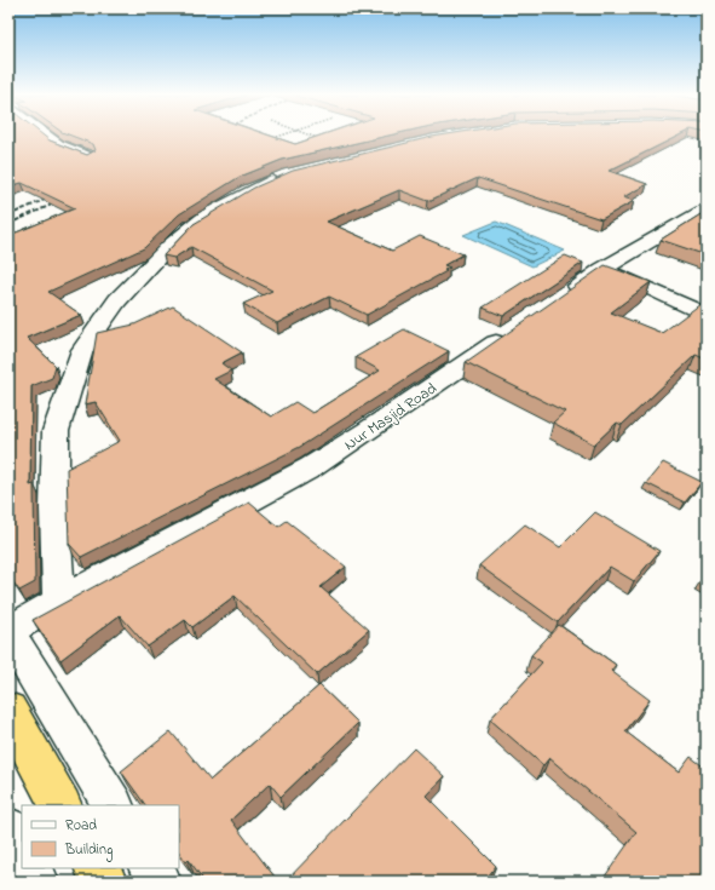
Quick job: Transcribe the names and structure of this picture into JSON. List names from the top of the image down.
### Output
{
  "streets": {
    "street": ["Nur Masjid Road"]
  },
  "legend": ["Road", "Building"]
}
